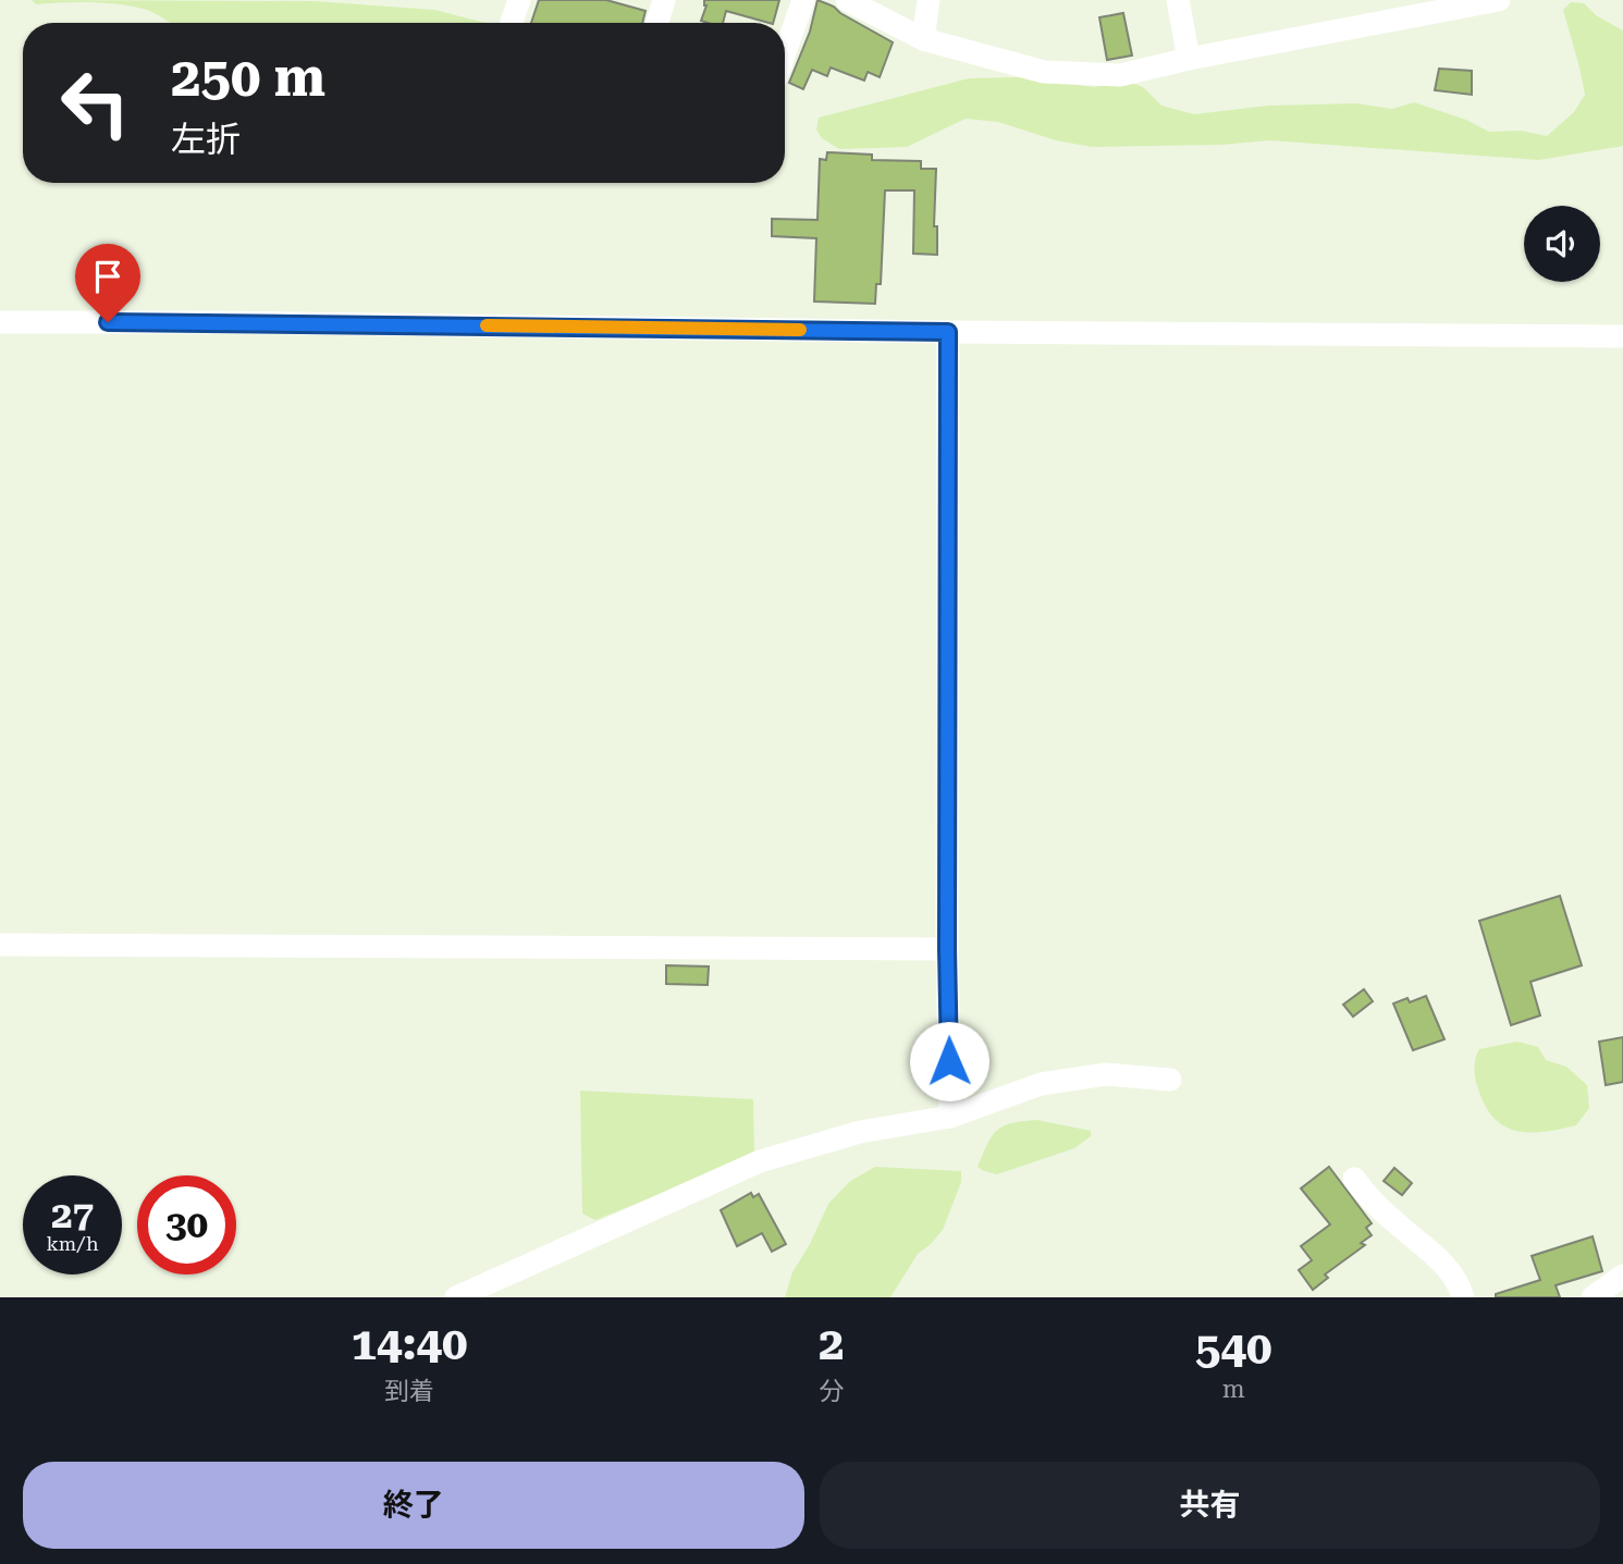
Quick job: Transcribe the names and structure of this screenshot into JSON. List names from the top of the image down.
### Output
{
  "page": {
    "turn": ["250 m", "左折"],
    "speed": "27 km/h",
    "limit": "30",
    "eta": [
      "14:40",
      "到着",
      "2",
      "分",
      "540",
      "m"
    ],
    "buttons": ["終了", "共有"]
  }
}
